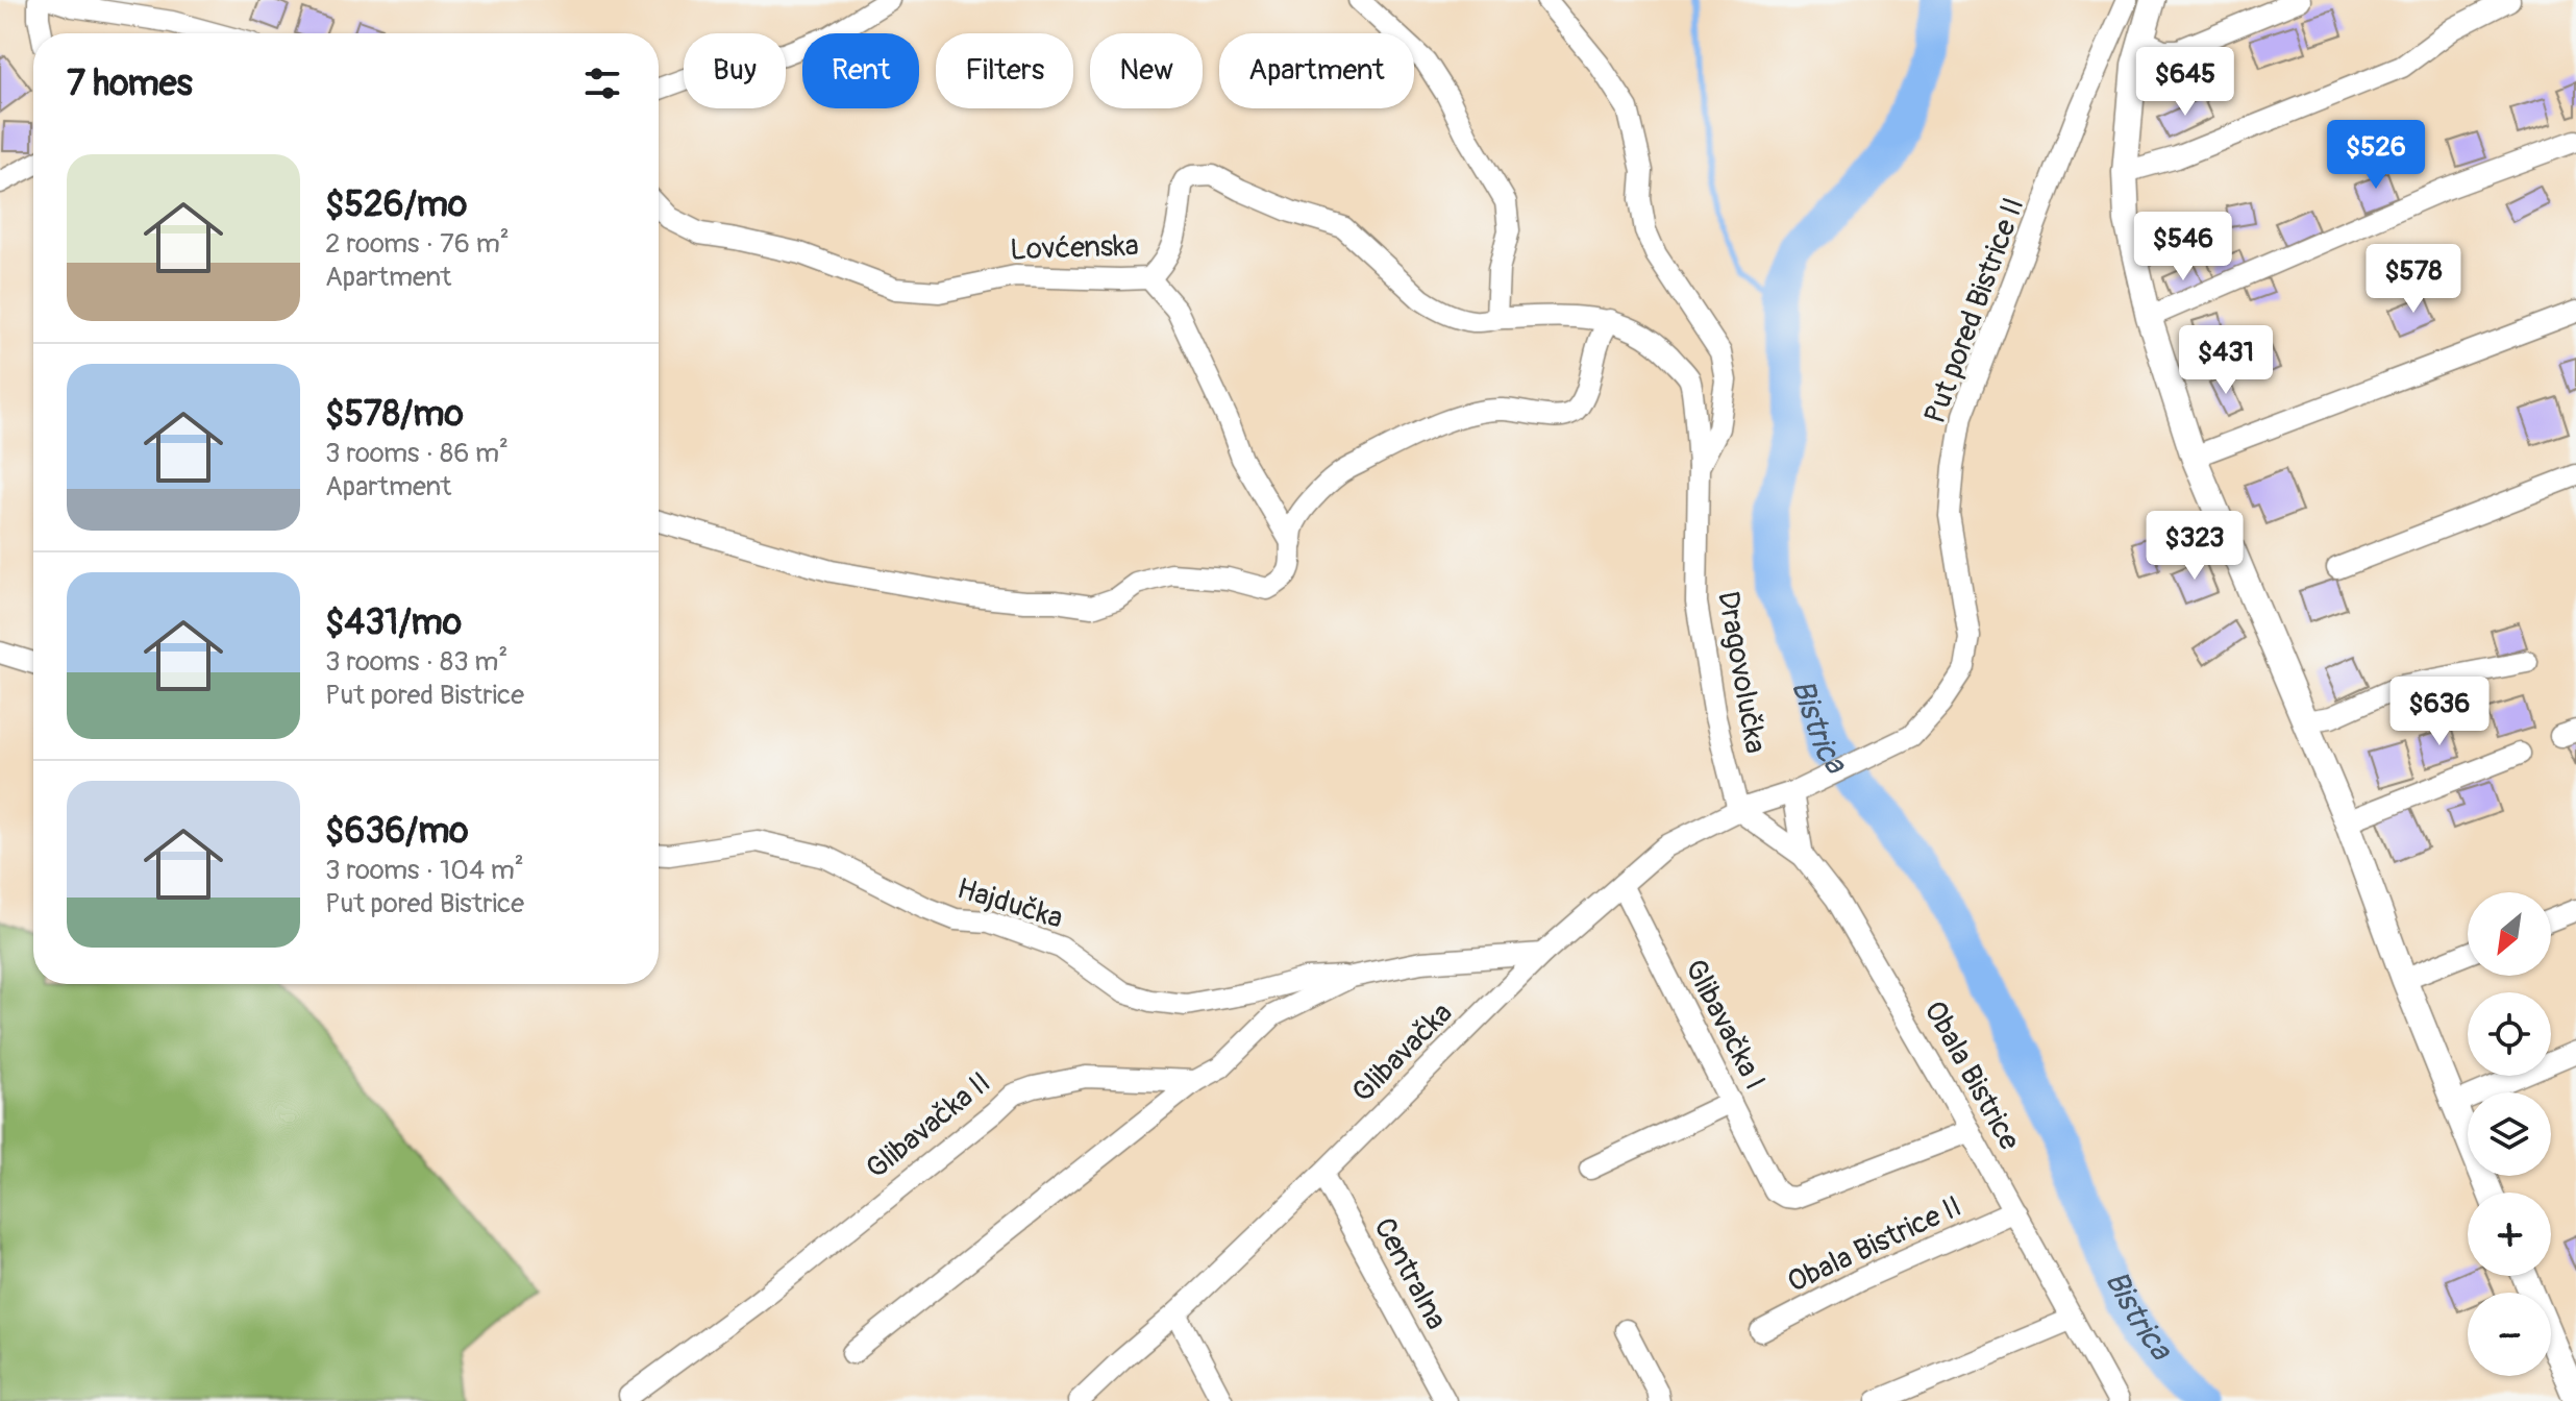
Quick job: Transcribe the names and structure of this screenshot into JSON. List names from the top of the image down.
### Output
{
  "streets": {
    "street": [
      "Lovćenska",
      "Put pored Bistrice II",
      "Dragovolučka",
      "Hajdučka",
      "Glibavačka I",
      "Glibavačka",
      "Obala Bistrice",
      "Glibavačka II",
      "Obala Bistrice II",
      "Centralna"
    ]
  },
  "crossings": [
    ["Lovćenska", "Dragovolučka"],
    ["Put pored Bistrice II", "Glibavačka"],
    ["Dragovolučka", "Glibavačka"],
    ["Dragovolučka", "Obala Bistrice"],
    ["Glibavačka I", "Glibavačka"],
    ["Glibavačka I", "Obala Bistrice"],
    ["Glibavačka", "Obala Bistrice"],
    ["Glibavačka", "Centralna"],
    ["Obala Bistrice", "Obala Bistrice II"]
  ],
  "water": ["Bistrica"],
  "north": "bottom left",
  "page": {
    "chip": [
      "Buy",
      "Rent",
      "Filters",
      "New",
      "Apartment"
    ],
    "heading": "7 homes",
    "price": [
      "$645",
      "$526",
      "$546",
      "$578",
      "$431",
      "$323",
      "$636"
    ],
    "list": [
      {
        "name": "$526/mo",
        "note": "2 rooms · 76 m² · Apartment"
      },
      {
        "name": "$578/mo",
        "note": "3 rooms · 86 m² · Apartment"
      },
      {
        "name": "$431/mo",
        "note": "3 rooms · 83 m² · Put pored Bistrice"
      },
      {
        "name": "$636/mo",
        "note": "3 rooms · 104 m² · Put pored Bistrice"
      }
    ],
    "map_buttons": ["+", "−"]
  }
}
